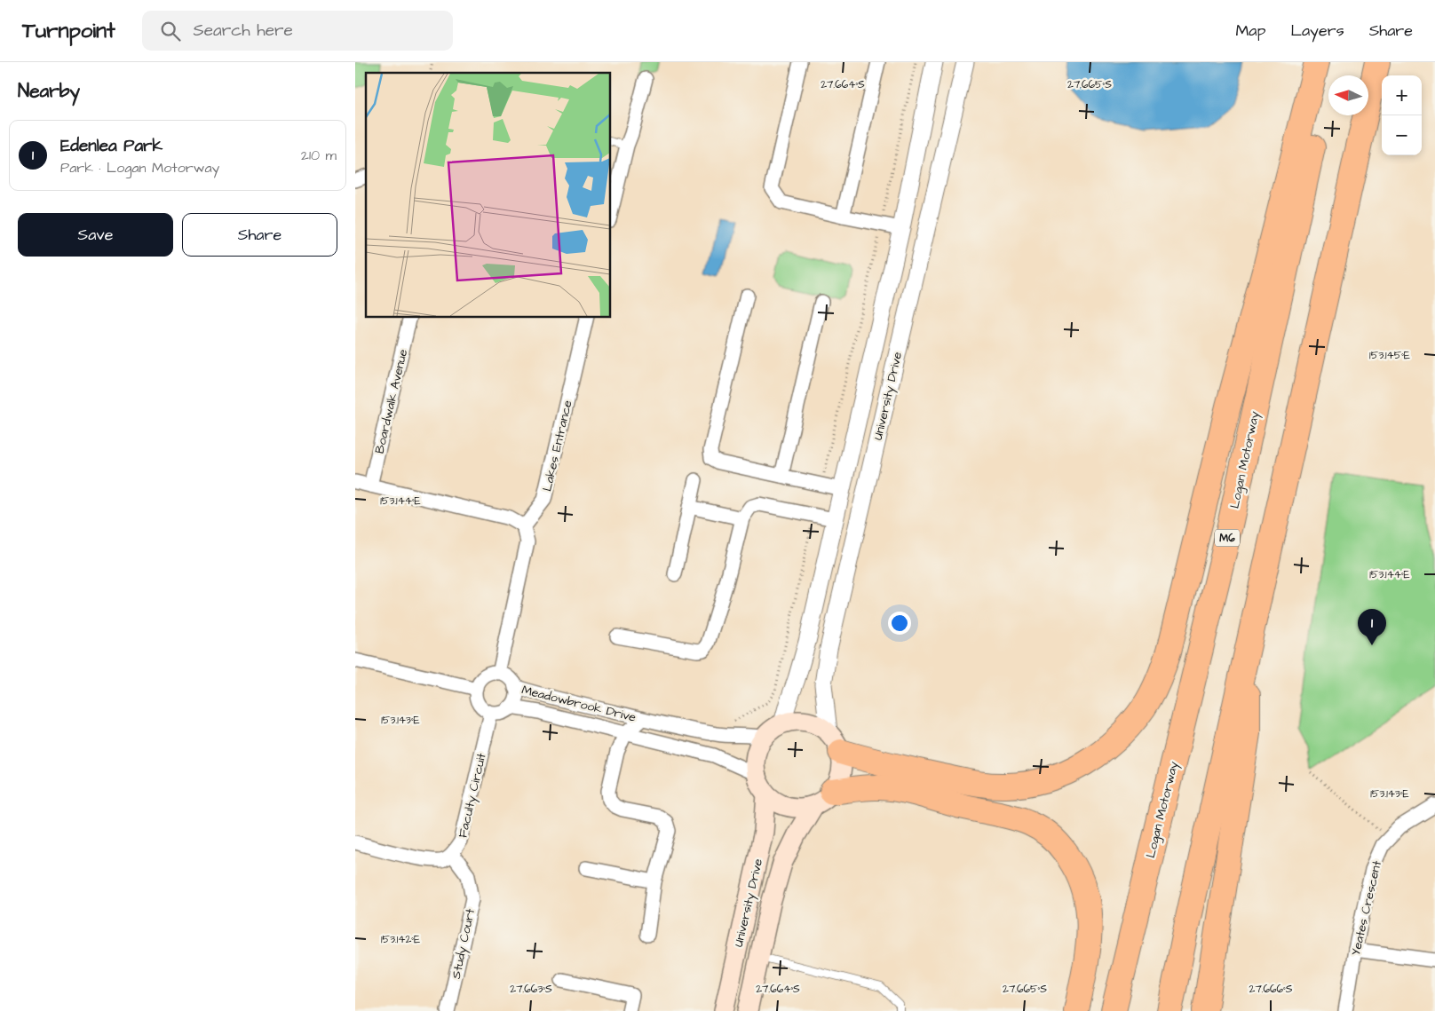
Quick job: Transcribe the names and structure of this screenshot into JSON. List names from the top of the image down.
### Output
{
  "streets": {
    "highway": ["Logan Motorway", "M6"],
    "main road": ["University Drive"],
    "street": [
      "Boardwalk Avenue",
      "Lakes Entrance",
      "Meadowbrook Drive",
      "Faculty Circuit",
      "Yeates Crescent",
      "Study Court"
    ]
  },
  "crossings": [
    ["University Drive", "Meadowbrook Drive"],
    ["Meadowbrook Drive", "Faculty Circuit"],
    ["Faculty Circuit", "Study Court"]
  ],
  "north": "left",
  "page": {
    "header": "Turnpoint",
    "search": "Search here",
    "nav": ["Map", "Layers", "Share"],
    "heading": "Nearby",
    "map_buttons": ["+", "−"],
    "list": [
      {
        "mark": "1",
        "name": "Edenlea Park",
        "note": "Park · Logan Motorway",
        "value": "210 m"
      }
    ],
    "buttons": ["Save", "Share"],
    "pins": "1"
  },
  "coordinates": [
    "27.664°S",
    "27.665°S",
    "153.145°E",
    "153.144°E",
    "153.143°E",
    "153.142°E",
    "27.663°S",
    "27.666°S"
  ]
}
